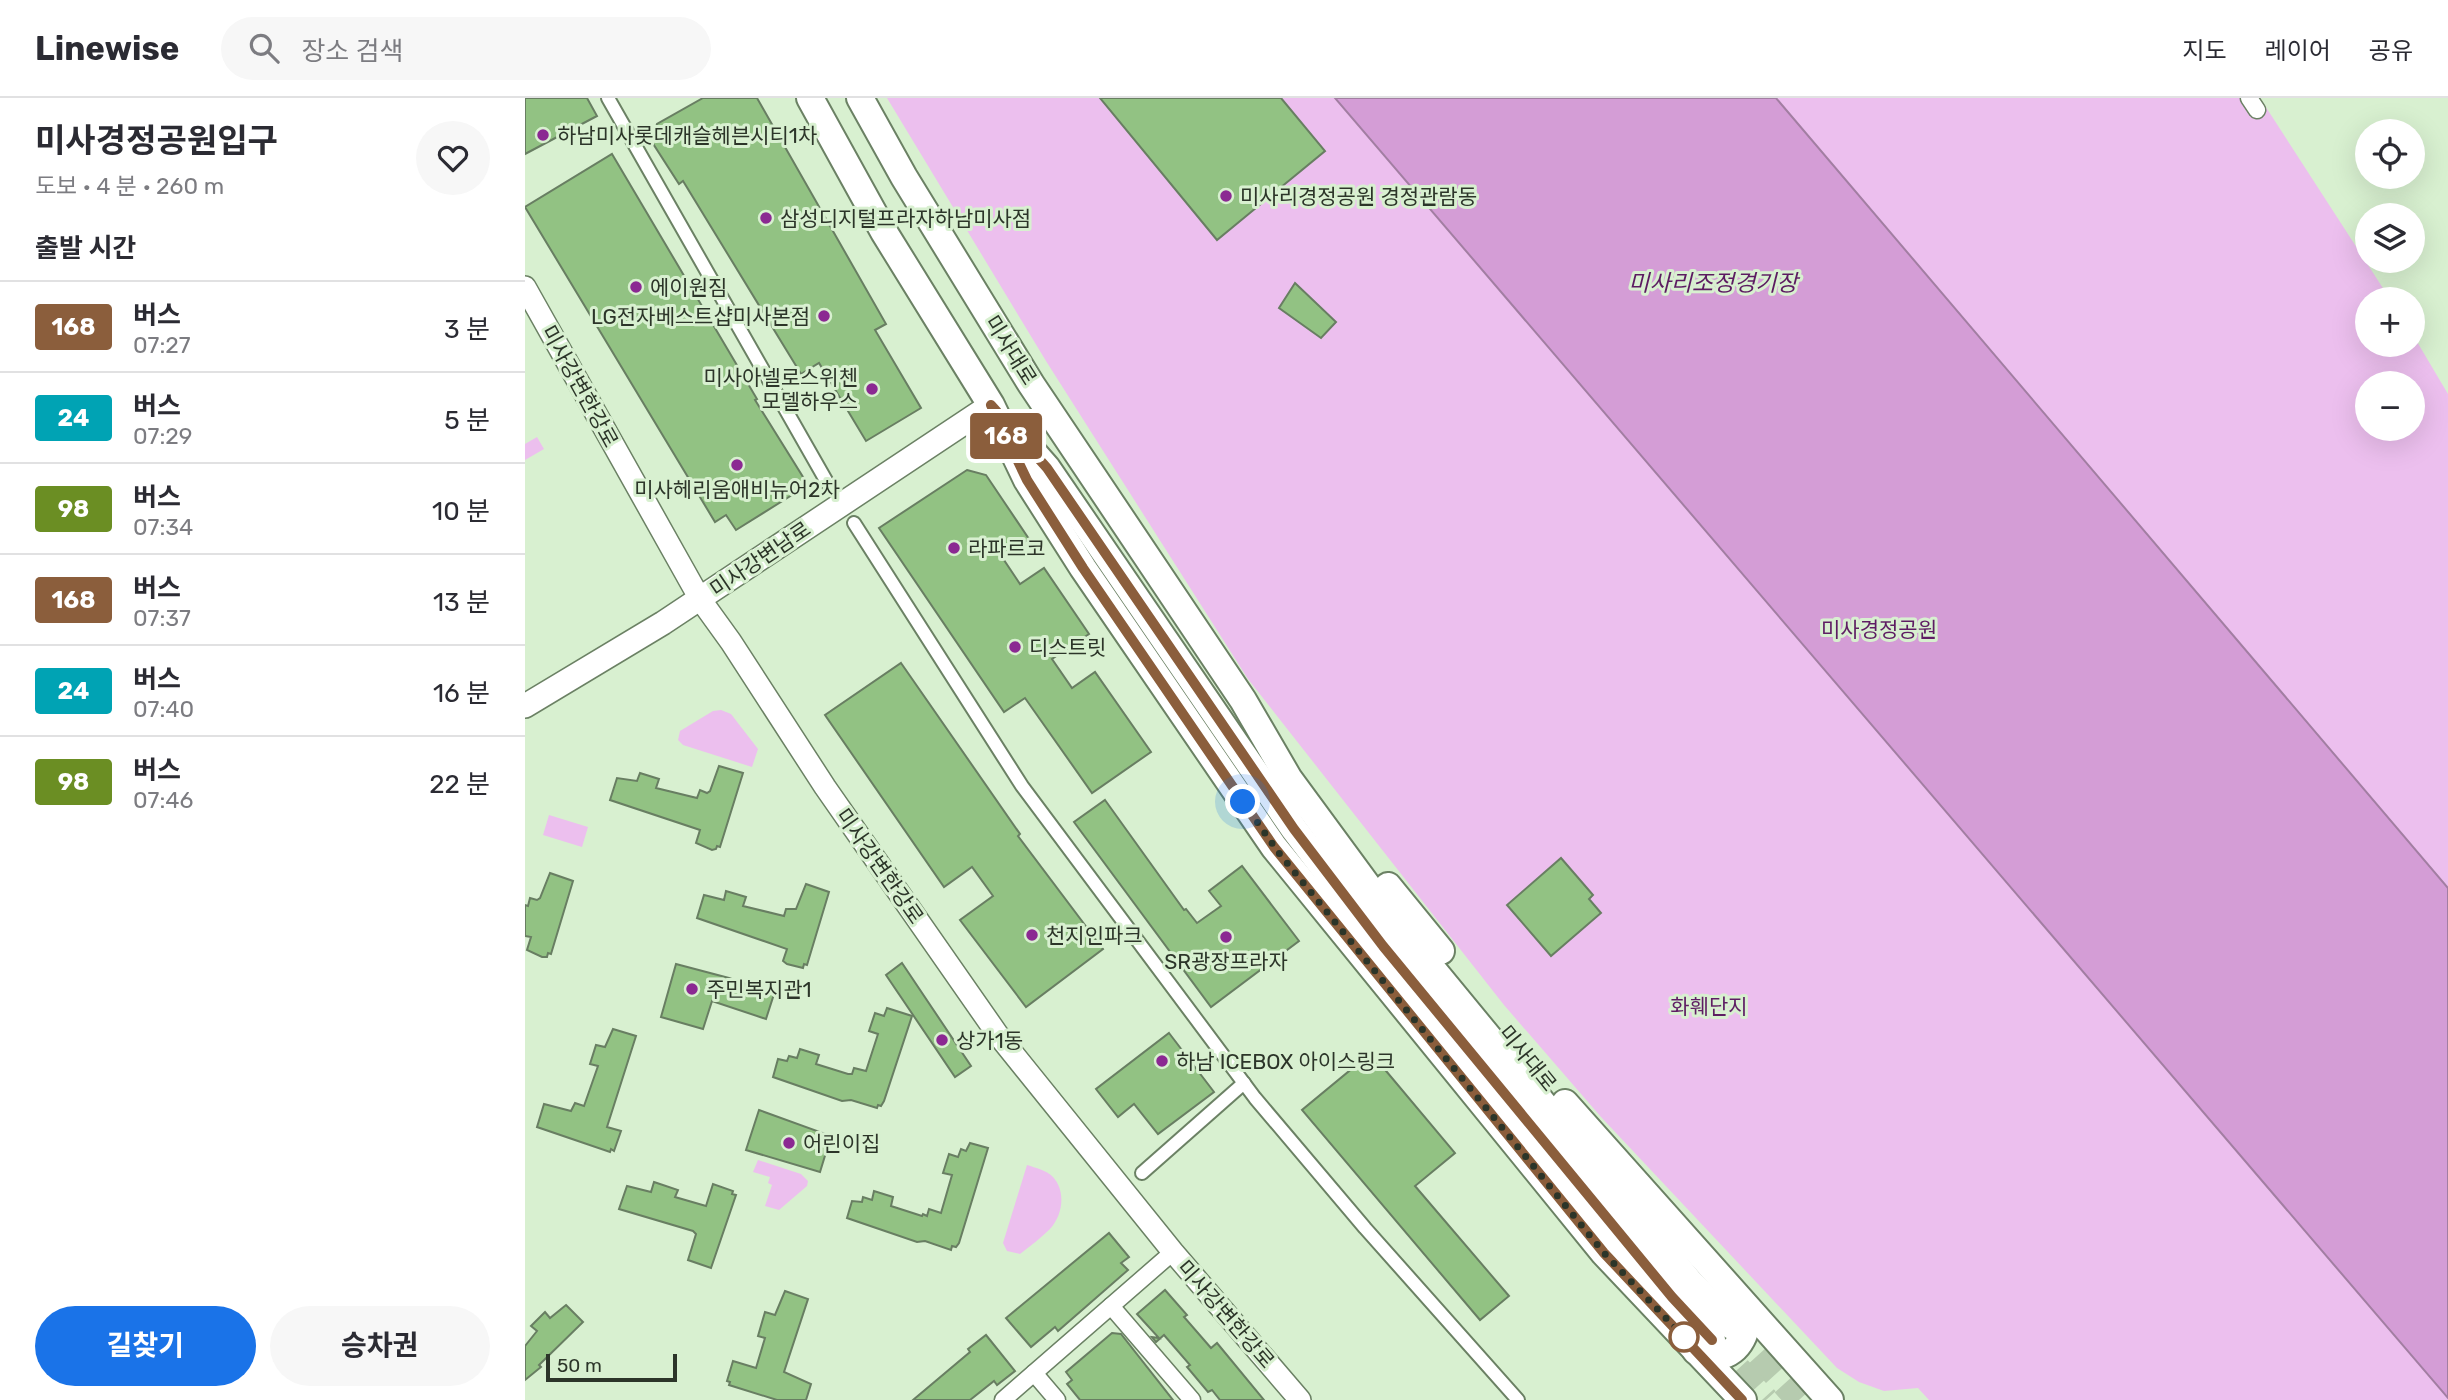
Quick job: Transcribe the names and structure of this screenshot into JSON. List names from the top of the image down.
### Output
{
  "streets": {
    "main road": ["미사대로", "미사강변남로"],
    "street": ["미사강변한강로"]
  },
  "crossings": [
    ["미사대로", "미사강변남로"],
    ["미사강변한강로", "미사강변남로"]
  ],
  "water": ["미사리조정경기장"],
  "parks": ["미사경정공원", "화훼단지"],
  "places": [
    "하남미사롯데캐슬헤븐시티1차",
    "미사리경정공원 경정관람동",
    "삼성디지털프라자하남미사점",
    "에이원짐",
    "LG전자베스트샵미사본점",
    "미사아넬로스위첸 모델하우스",
    "미사헤리움애비뉴어2차",
    "라파르코",
    "디스트릿",
    "천지인파크",
    "SR광장프라자",
    "주민복지관1",
    "상가1동",
    "하남 ICEBOX 아이스링크",
    "어린이집"
  ],
  "lines": ["bus line 168"],
  "scale_bar": "50 m",
  "page": {
    "header": "Linewise",
    "search": "장소 검색",
    "nav": ["지도", "레이어", "공유"],
    "heading": [
      ["미사경정공원입구", "도보 · 4 분 · 260 m"],
      "출발 시간"
    ],
    "on_map": "168",
    "map_buttons": ["+", "−"],
    "list": [
      {
        "mark": "168",
        "name": "버스",
        "note": "07:27",
        "value": "3 분"
      },
      {
        "mark": "24",
        "name": "버스",
        "note": "07:29",
        "value": "5 분"
      },
      {
        "mark": "98",
        "name": "버스",
        "note": "07:34",
        "value": "10 분"
      },
      {
        "mark": "168",
        "name": "버스",
        "note": "07:37",
        "value": "13 분"
      },
      {
        "mark": "24",
        "name": "버스",
        "note": "07:40",
        "value": "16 분"
      },
      {
        "mark": "98",
        "name": "버스",
        "note": "07:46",
        "value": "22 분"
      }
    ],
    "buttons": ["길찾기", "승차권"],
    "scale": "50 m"
  }
}
